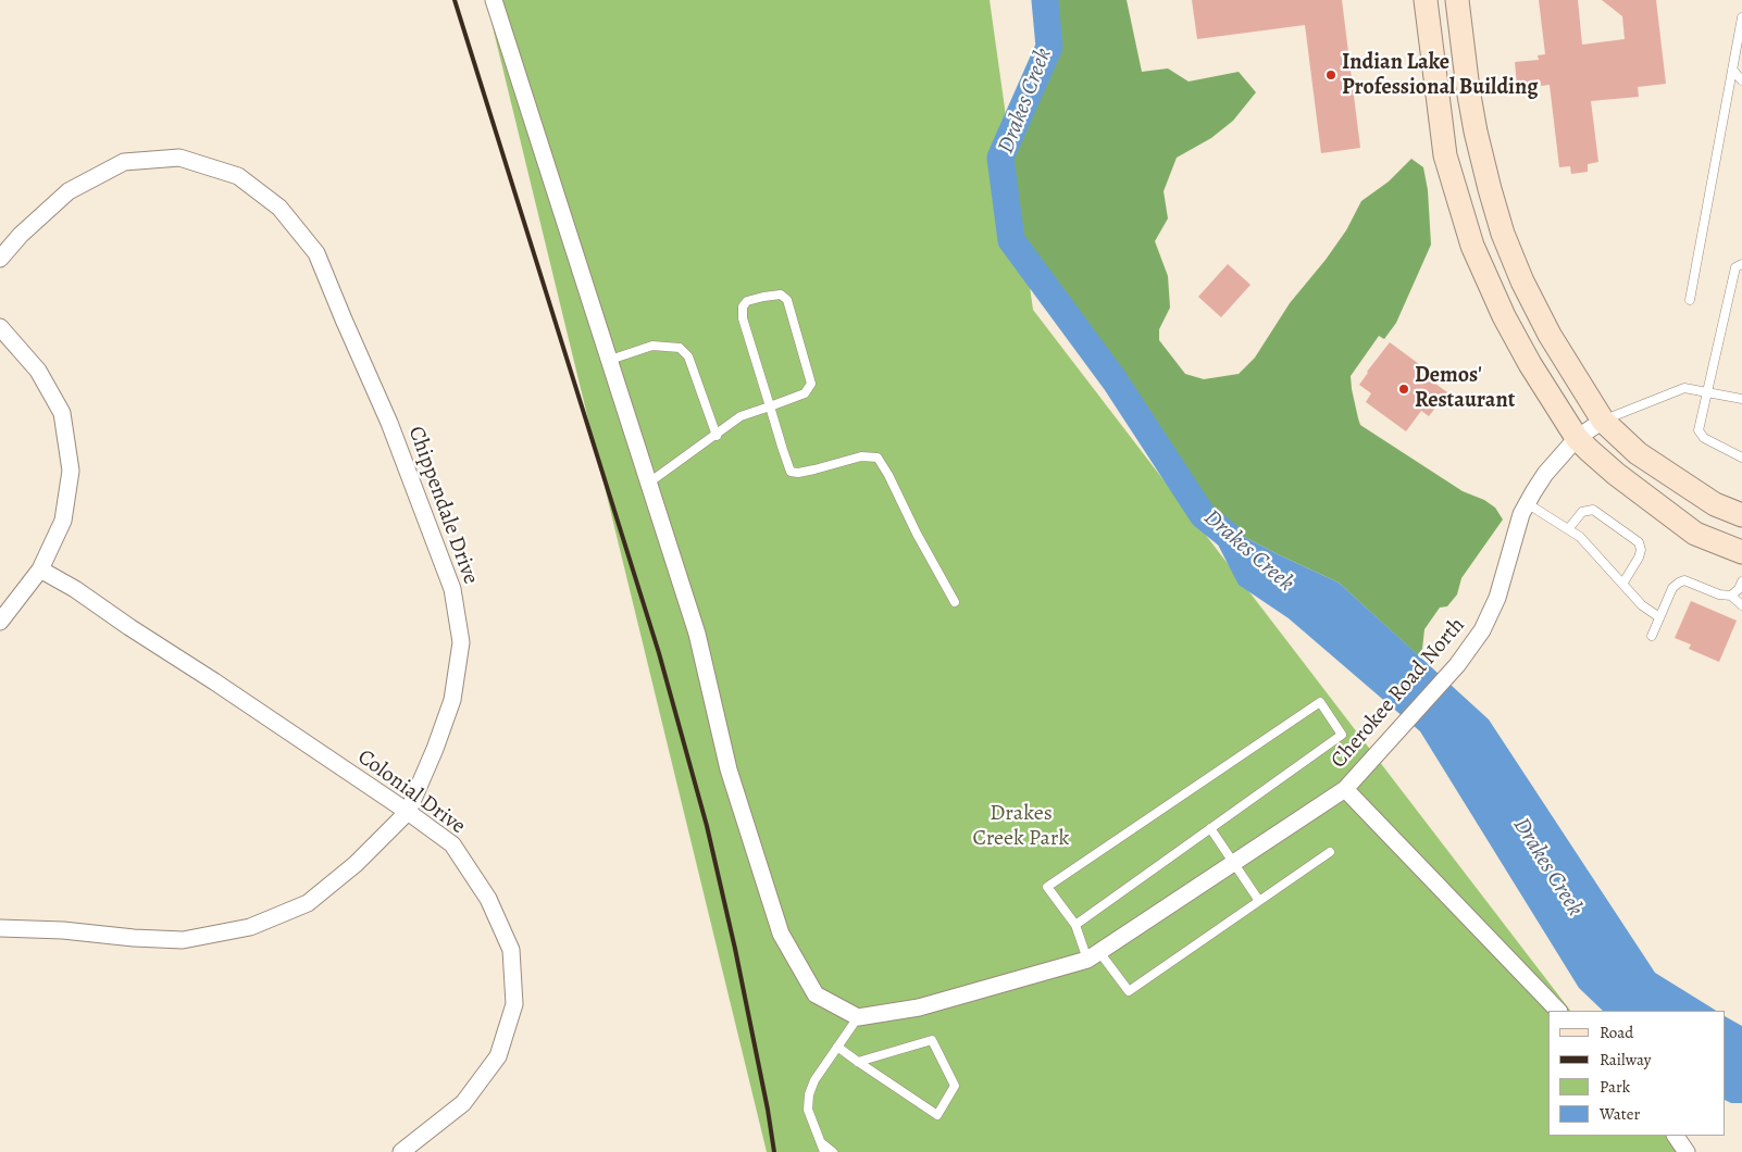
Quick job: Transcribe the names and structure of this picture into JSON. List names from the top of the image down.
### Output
{
  "streets": {
    "street": ["Chippendale Drive", "Cherokee Road North", "Colonial Drive"]
  },
  "crossings": [
    ["Chippendale Drive", "Colonial Drive"]
  ],
  "water": ["Drakes Creek"],
  "parks": ["Drakes Creek Park"],
  "places": ["Indian Lake Professional Building", "Demos' Restaurant"],
  "legend": [
    "Road",
    "Railway",
    "Park",
    "Water"
  ]
}
